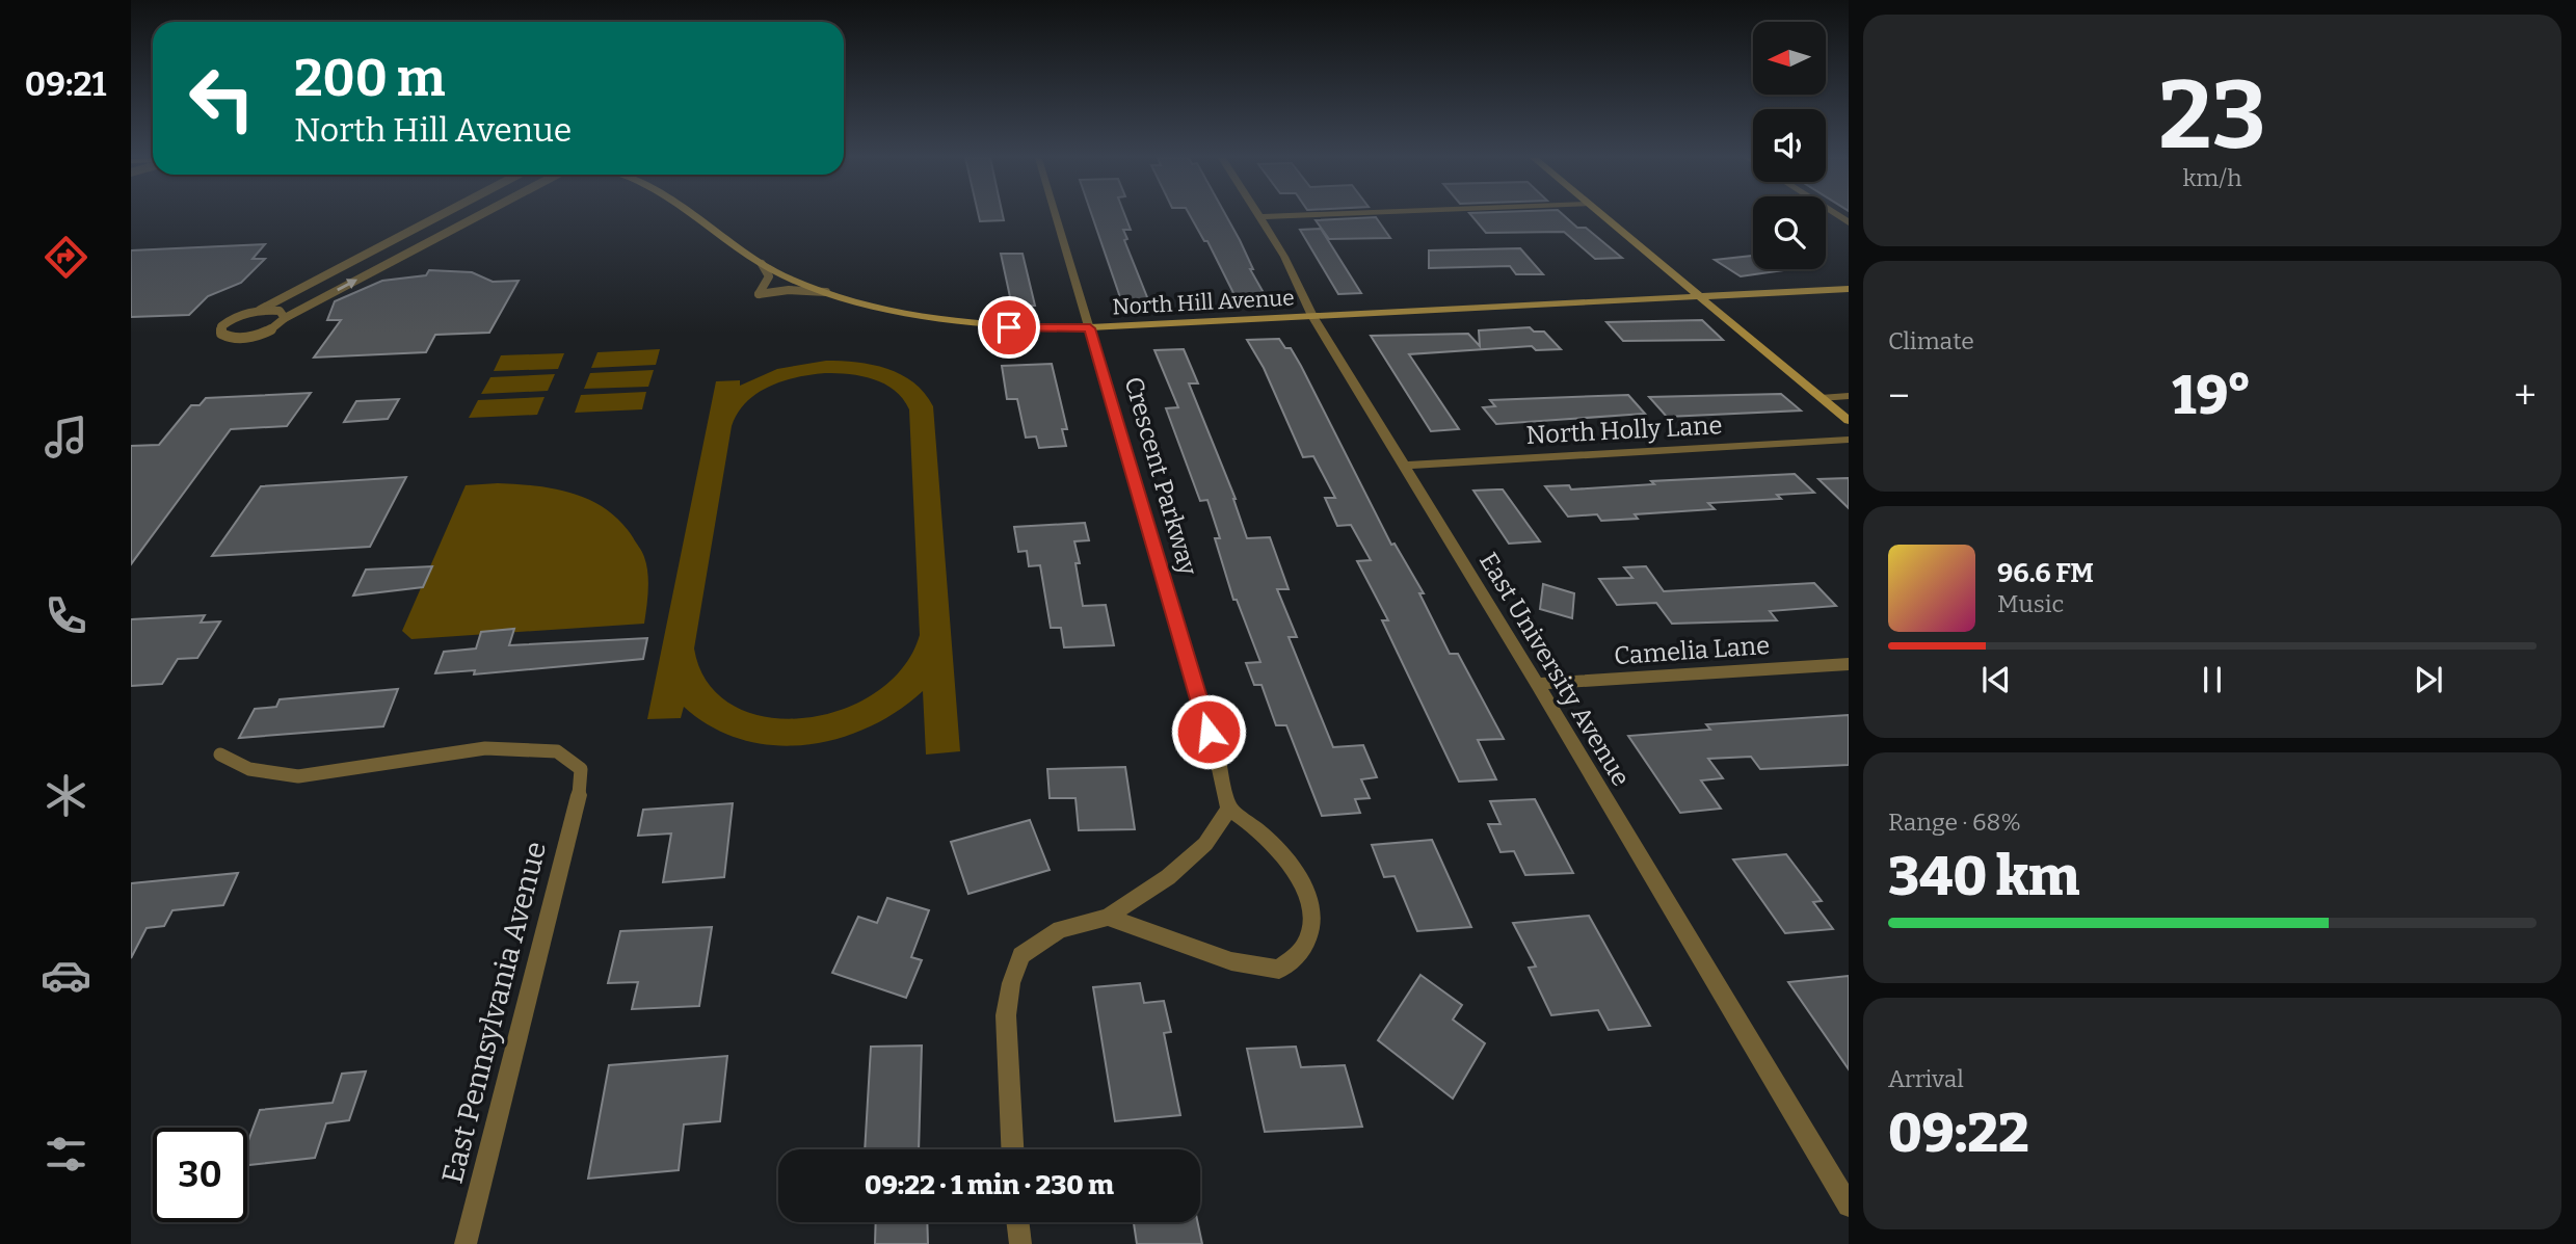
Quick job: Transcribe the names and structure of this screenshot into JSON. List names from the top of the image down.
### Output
{
  "streets": {
    "street": [
      "North Hill Avenue",
      "North Holly Lane",
      "Crescent Parkway",
      "Camelia Lane",
      "East University Avenue",
      "East Pennsylvania Avenue"
    ]
  },
  "crossings": [
    ["North Hill Avenue", "Crescent Parkway"],
    ["North Hill Avenue", "East University Avenue"],
    ["North Holly Lane", "East University Avenue"],
    ["Camelia Lane", "East University Avenue"]
  ],
  "north": "left",
  "page": {
    "tabs": "09:21",
    "tile": [
      ["23", "km/h"],
      "Climate",
      ["Range · 68%", "340 km"],
      ["Arrival", "09:22"]
    ],
    "turn": ["200 m", "North Hill Avenue"],
    "heat": ["−", "19°", "+"],
    "song": ["96.6 FM", "Music"],
    "limit": "30",
    "trip": "09:22 · 1 min · 230 m"
  }
}
